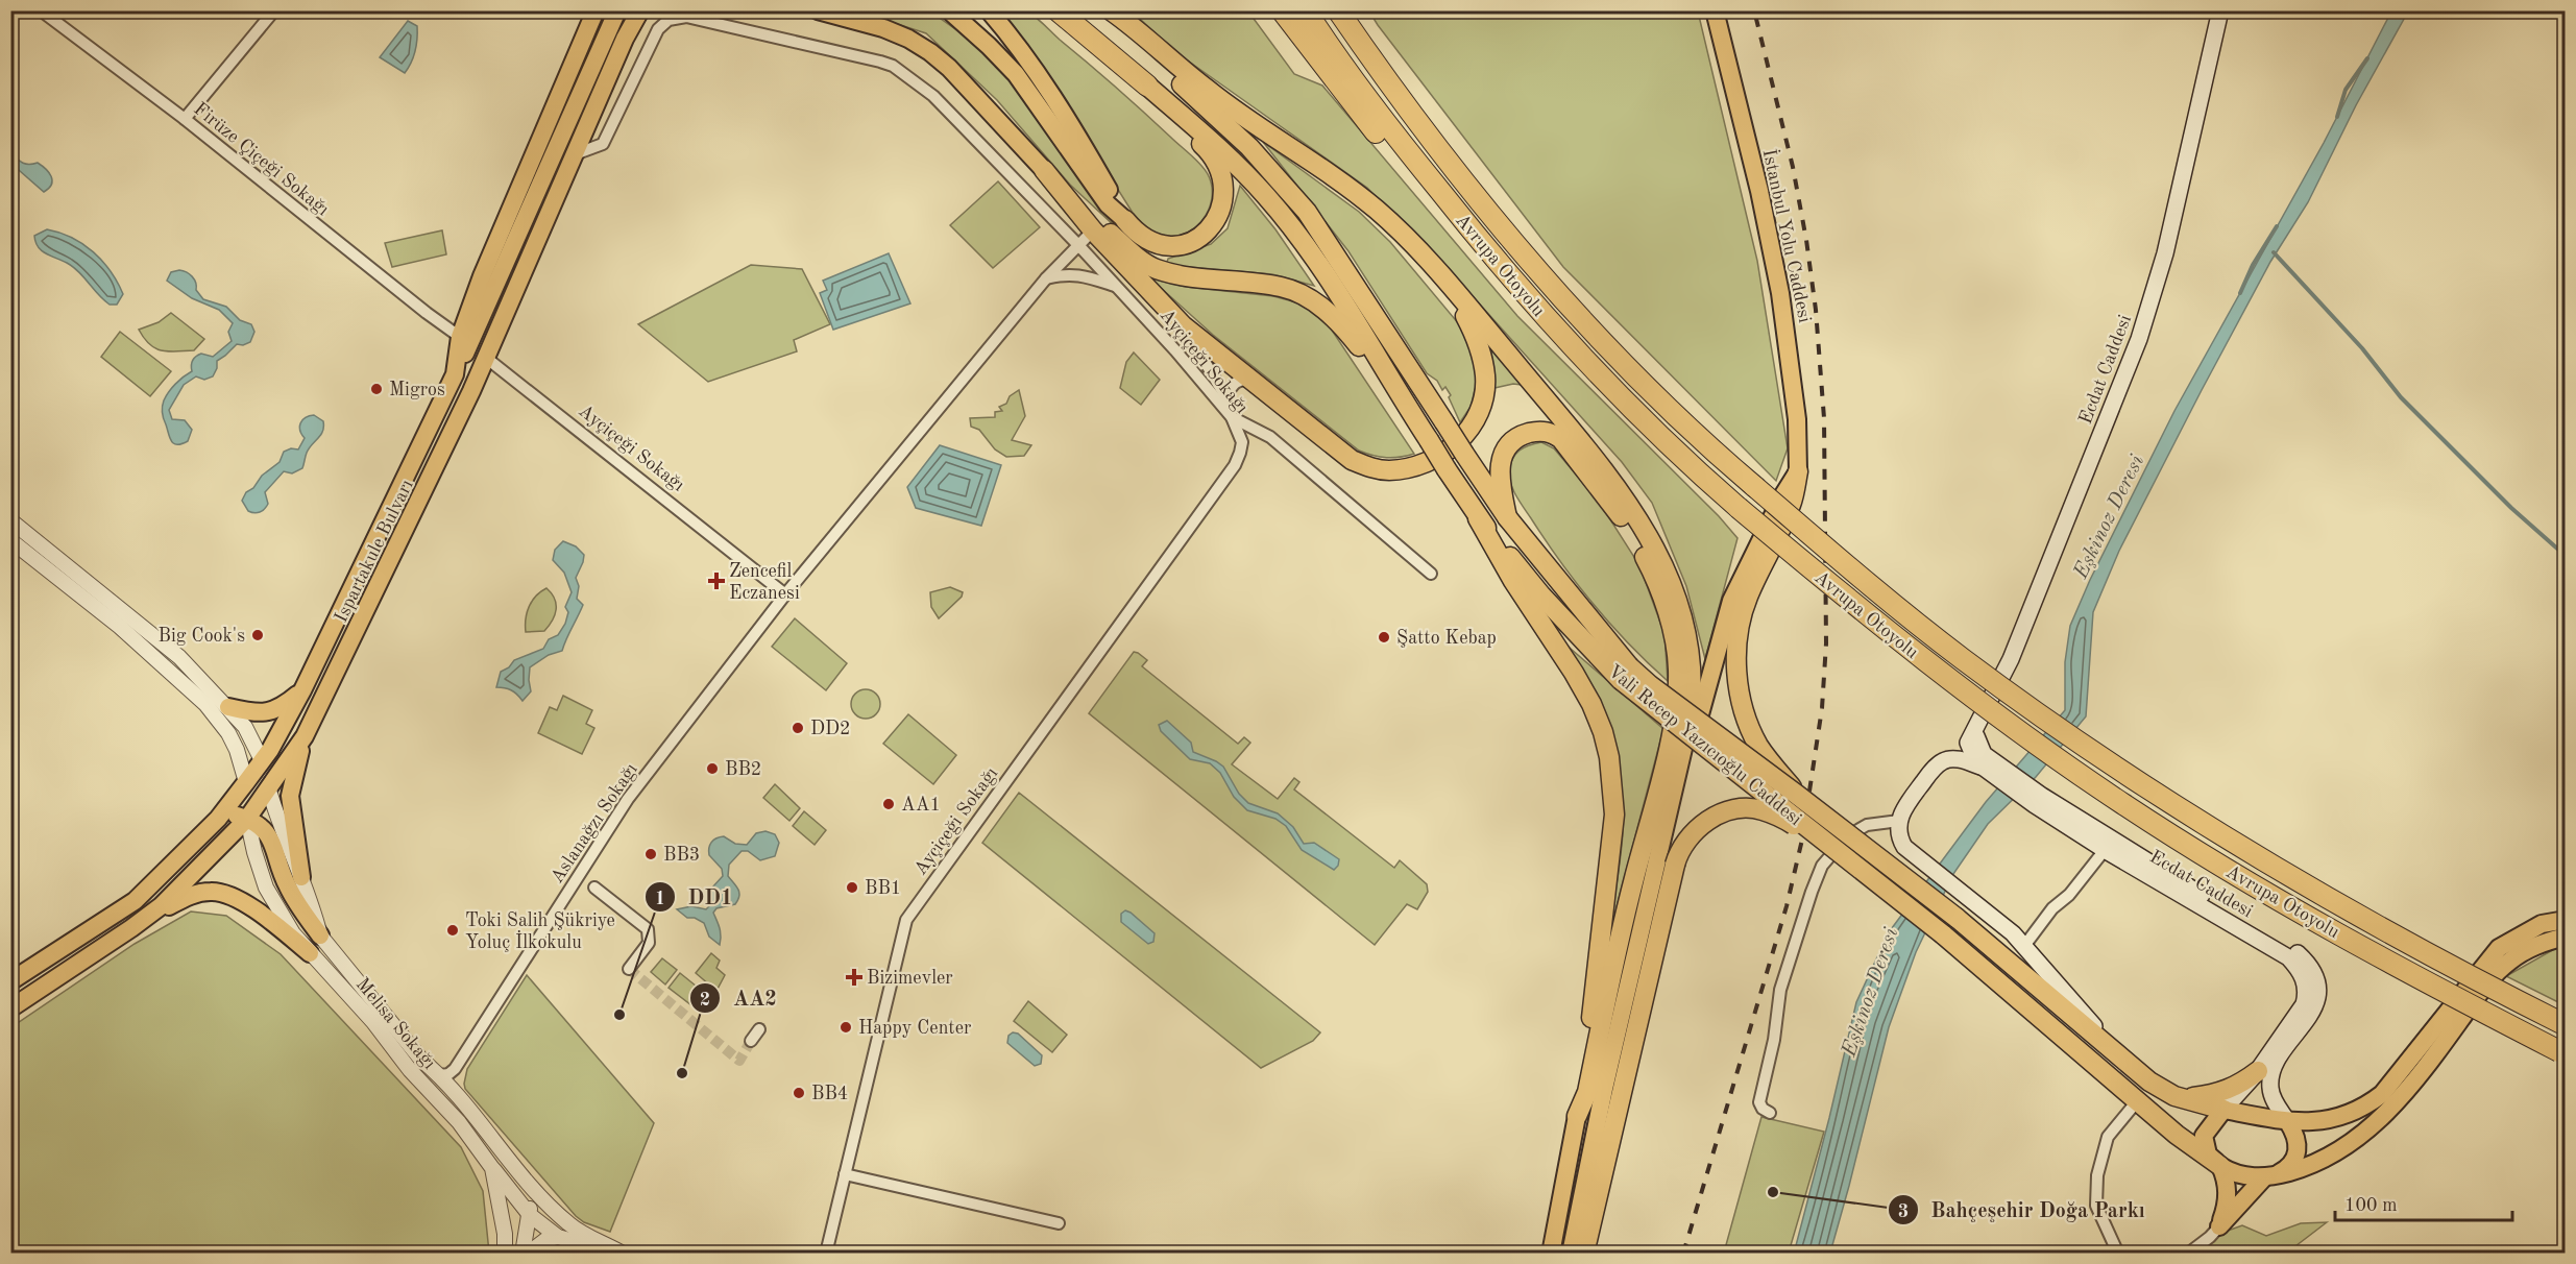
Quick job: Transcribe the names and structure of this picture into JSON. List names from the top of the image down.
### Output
{
  "streets": {
    "highway": ["Avrupa Otoyolu", "Vali Recep Yazıcıoğlu Caddesi"],
    "main road": ["İstanbul Yolu Caddesi", "Ecdat Caddesi", "Ispartakule Bulvarı"],
    "street": [
      "Firüze Çiçeği Sokağı",
      "Ayçiçeği Sokağı",
      "Aslanağzı Sokağı",
      "Melisa Sokağı"
    ]
  },
  "crossings": [
    ["Firüze Çiçeği Sokağı", "Ispartakule Bulvarı"],
    ["Ayçiçeği Sokağı", "Ispartakule Bulvarı"],
    ["Ayçiçeği Sokağı", "Aslanağzı Sokağı"],
    ["Ecdat Caddesi", "Vali Recep Yazıcıoğlu Caddesi"],
    ["Ispartakule Bulvarı", "Melisa Sokağı"],
    ["Aslanağzı Sokağı", "Melisa Sokağı"]
  ],
  "water": ["Eşkinoz Deresi"],
  "places": {
    "other": [
      "Migros",
      "Big Cook's",
      "Şatto Kebap",
      "DD2",
      "BB2",
      "AA1",
      "BB3",
      "BB1",
      "Toki Salih Şükriye Yoluç İlkokulu",
      "DD1",
      "Happy Center",
      "AA2",
      "BB4",
      "Bahçeşehir Doğa Parkı"
    ],
    "health": ["Zencefil Eczanesi", "Bizimevler"]
  },
  "scale_bar": "100 m"
}
